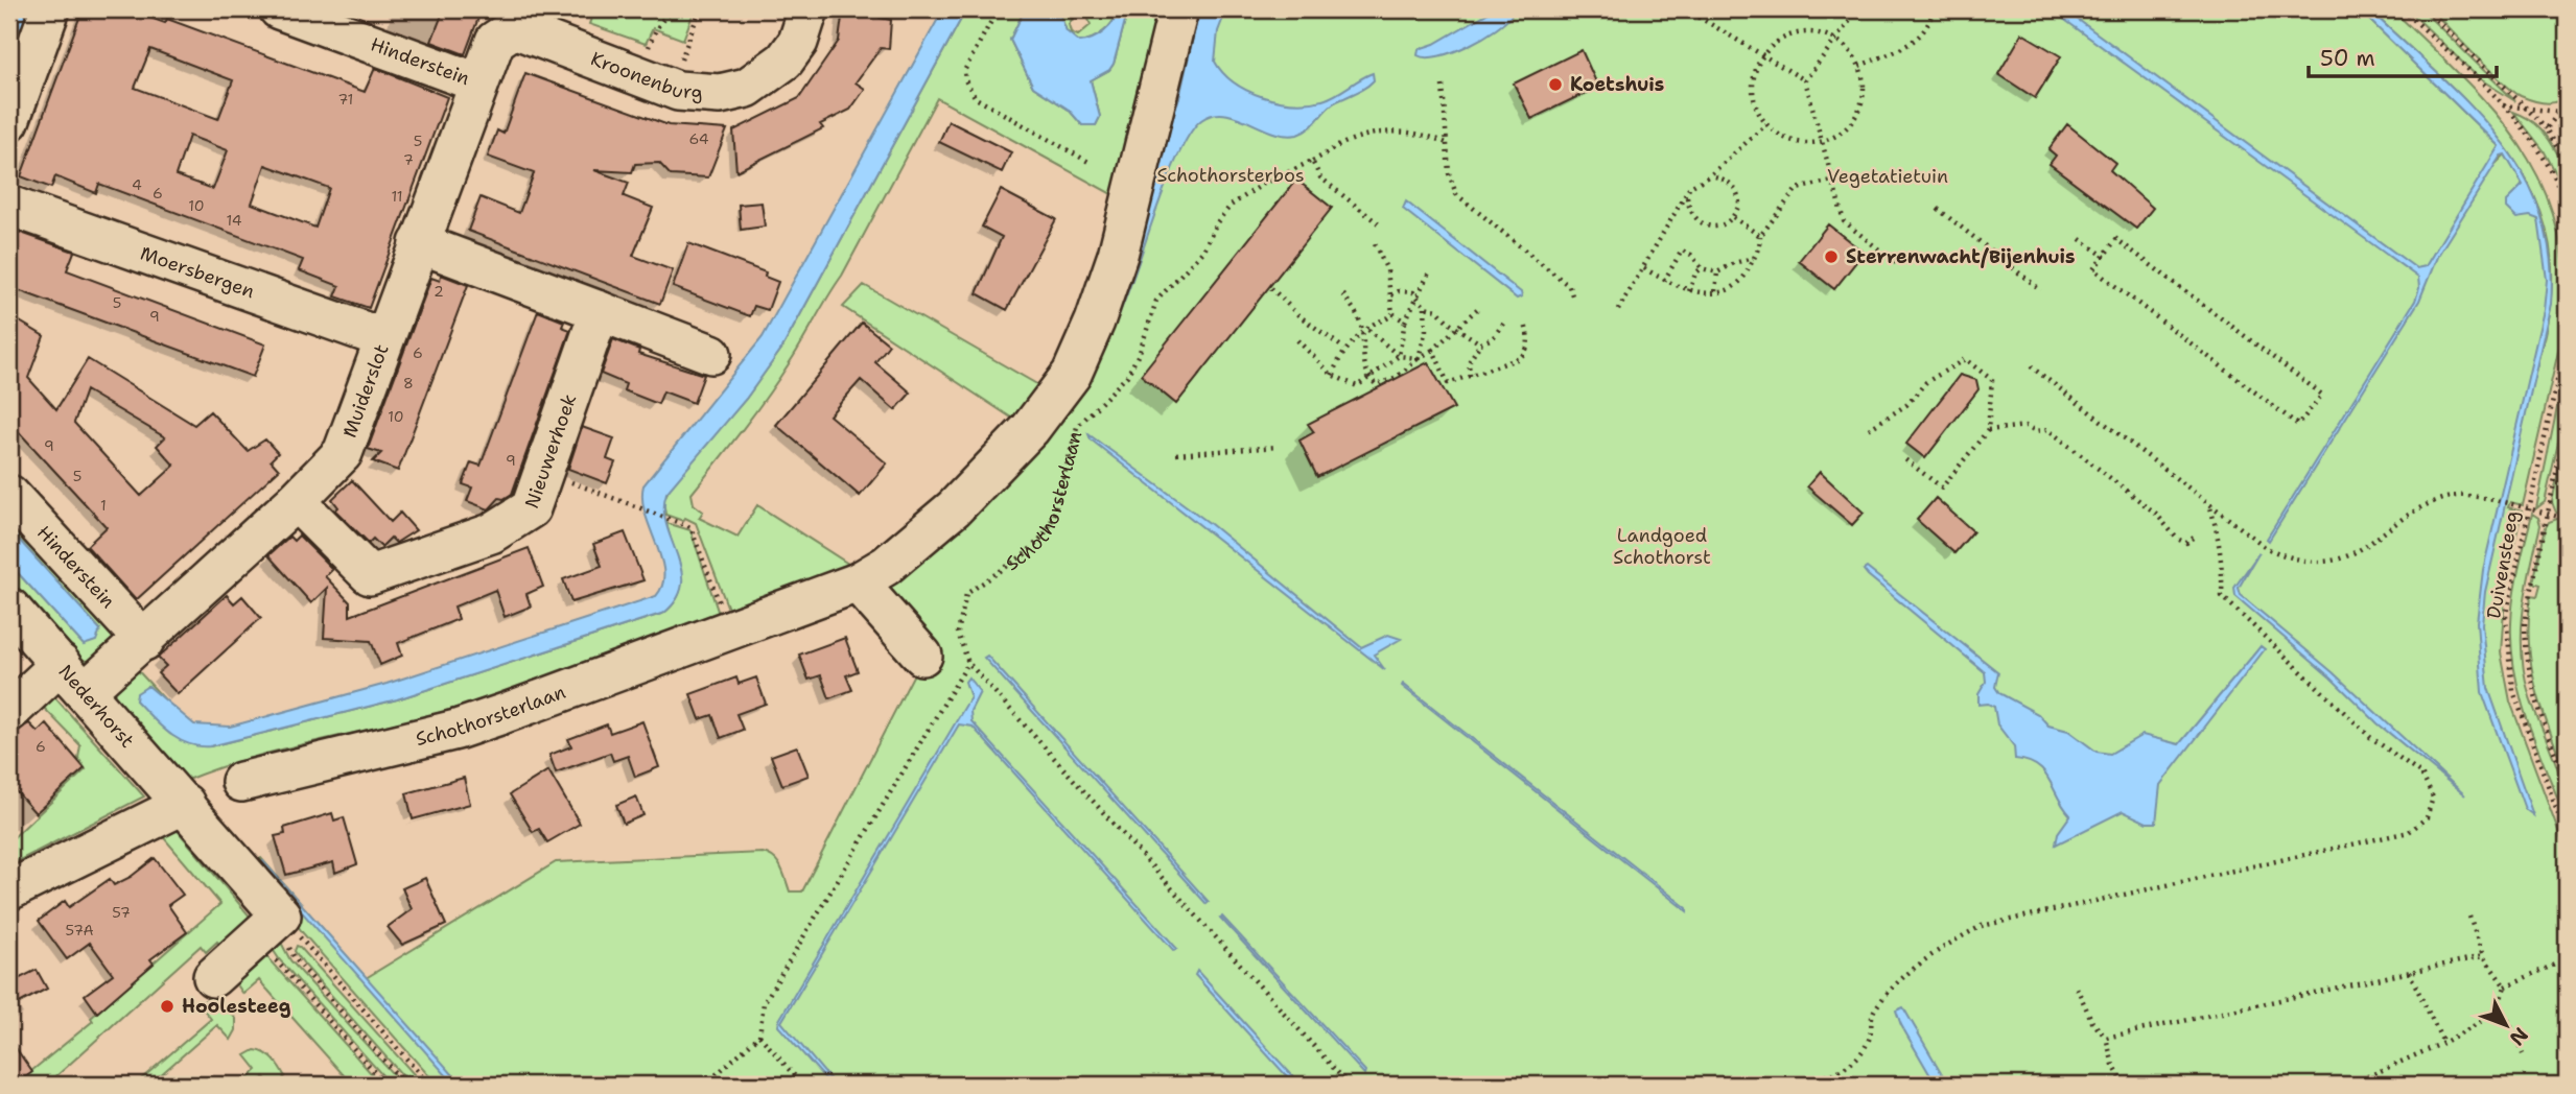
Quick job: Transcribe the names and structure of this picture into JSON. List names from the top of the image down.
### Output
{
  "streets": {
    "street": [
      "Hinderstein",
      "Kroonenburg",
      "Moersbergen",
      "Muiderslot",
      "Nieuwerhoek",
      "Schothorsterlaan",
      "Nederhorst"
    ],
    "path": ["Duivensteeg"]
  },
  "crossings": [
    ["Hinderstein", "Kroonenburg"],
    ["Hinderstein", "Muiderslot"],
    ["Kroonenburg", "Muiderslot"],
    ["Moersbergen", "Muiderslot"],
    ["Muiderslot", "Nieuwerhoek"],
    ["Muiderslot", "Nederhorst"]
  ],
  "parks": ["Schothorsterbos", "Vegetatietuin", "Landgoed Schothorst"],
  "places": ["Koetshuis", "Sterrenwacht/Bijenhuis", "Hoolesteeg"],
  "house_numbers": [
    "71",
    "64",
    "5",
    "7",
    "4",
    "6",
    "11",
    "10",
    "14",
    "2",
    "5",
    "9",
    "6",
    "8",
    "10",
    "9",
    "9",
    "5",
    "1",
    "6",
    "57",
    "57A"
  ],
  "scale_bar": "50 m",
  "north": "bottom right"
}
